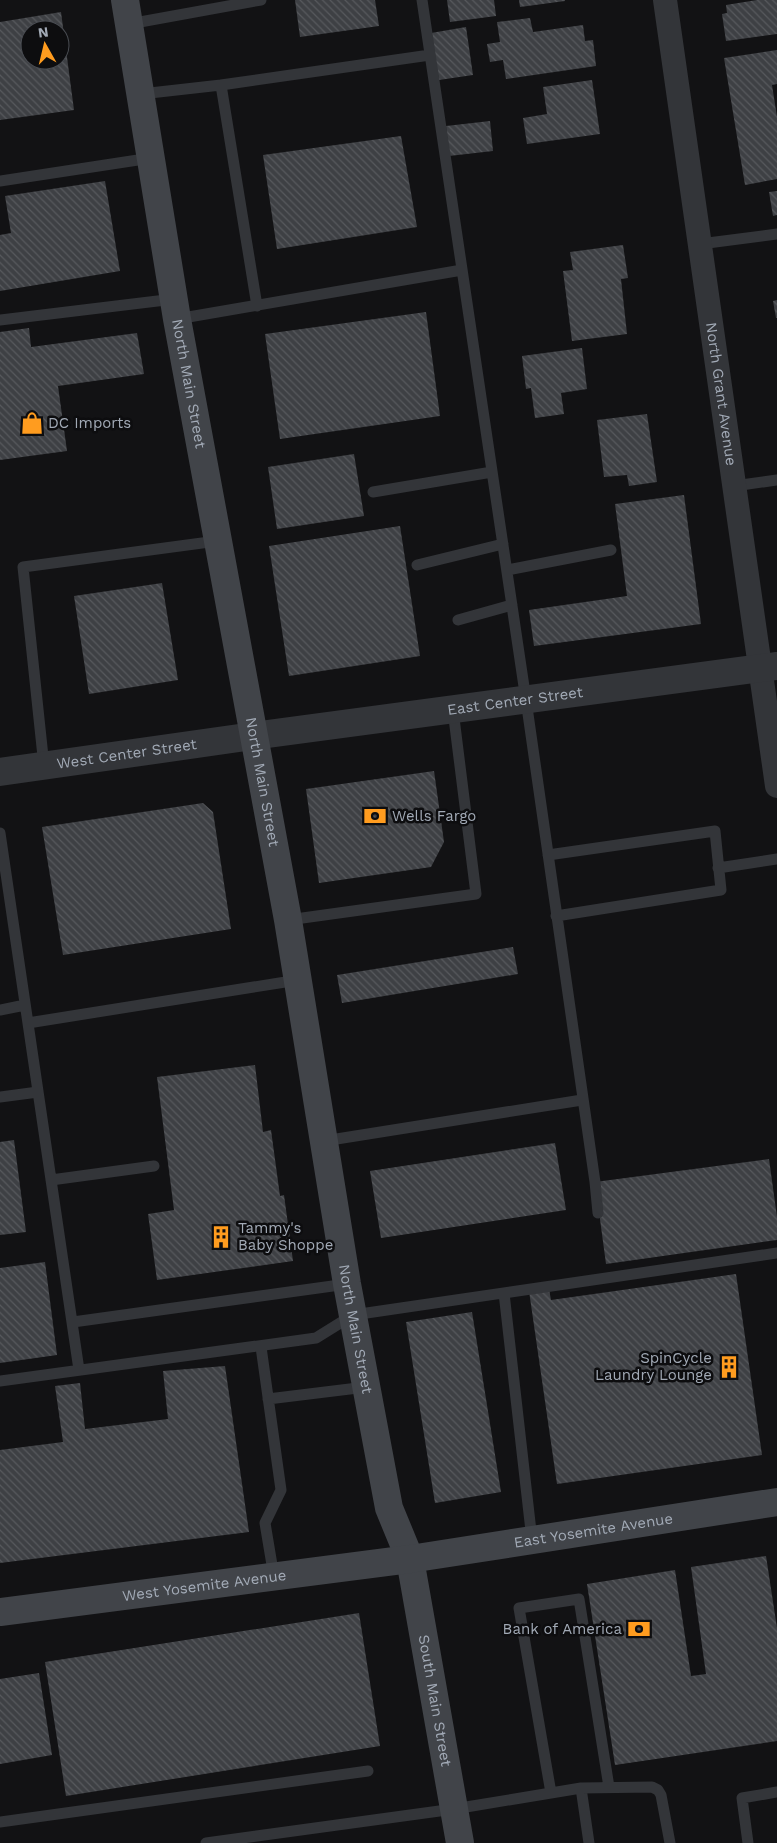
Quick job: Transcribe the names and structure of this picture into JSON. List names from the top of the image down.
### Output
{
  "streets": {
    "main road": [
      "North Main Street",
      "East Yosemite Avenue",
      "West Yosemite Avenue",
      "South Main Street"
    ],
    "street": ["North Grant Avenue", "East Center Street", "West Center Street"]
  },
  "crossings": [
    ["North Main Street", "East Center Street"],
    ["North Main Street", "West Center Street"],
    ["North Main Street", "East Yosemite Avenue"],
    ["North Main Street", "West Yosemite Avenue"],
    ["North Main Street", "South Main Street"],
    ["North Grant Avenue", "East Center Street"],
    ["East Center Street", "West Center Street"],
    ["East Yosemite Avenue", "West Yosemite Avenue"],
    ["East Yosemite Avenue", "South Main Street"],
    ["West Yosemite Avenue", "South Main Street"]
  ],
  "places": {
    "shop": ["DC Imports"],
    "bank": ["Wells Fargo", "Bank of America"],
    "building": ["Tammy's Baby Shoppe", "SpinCycle Laundry Lounge"]
  },
  "north": "top"
}
